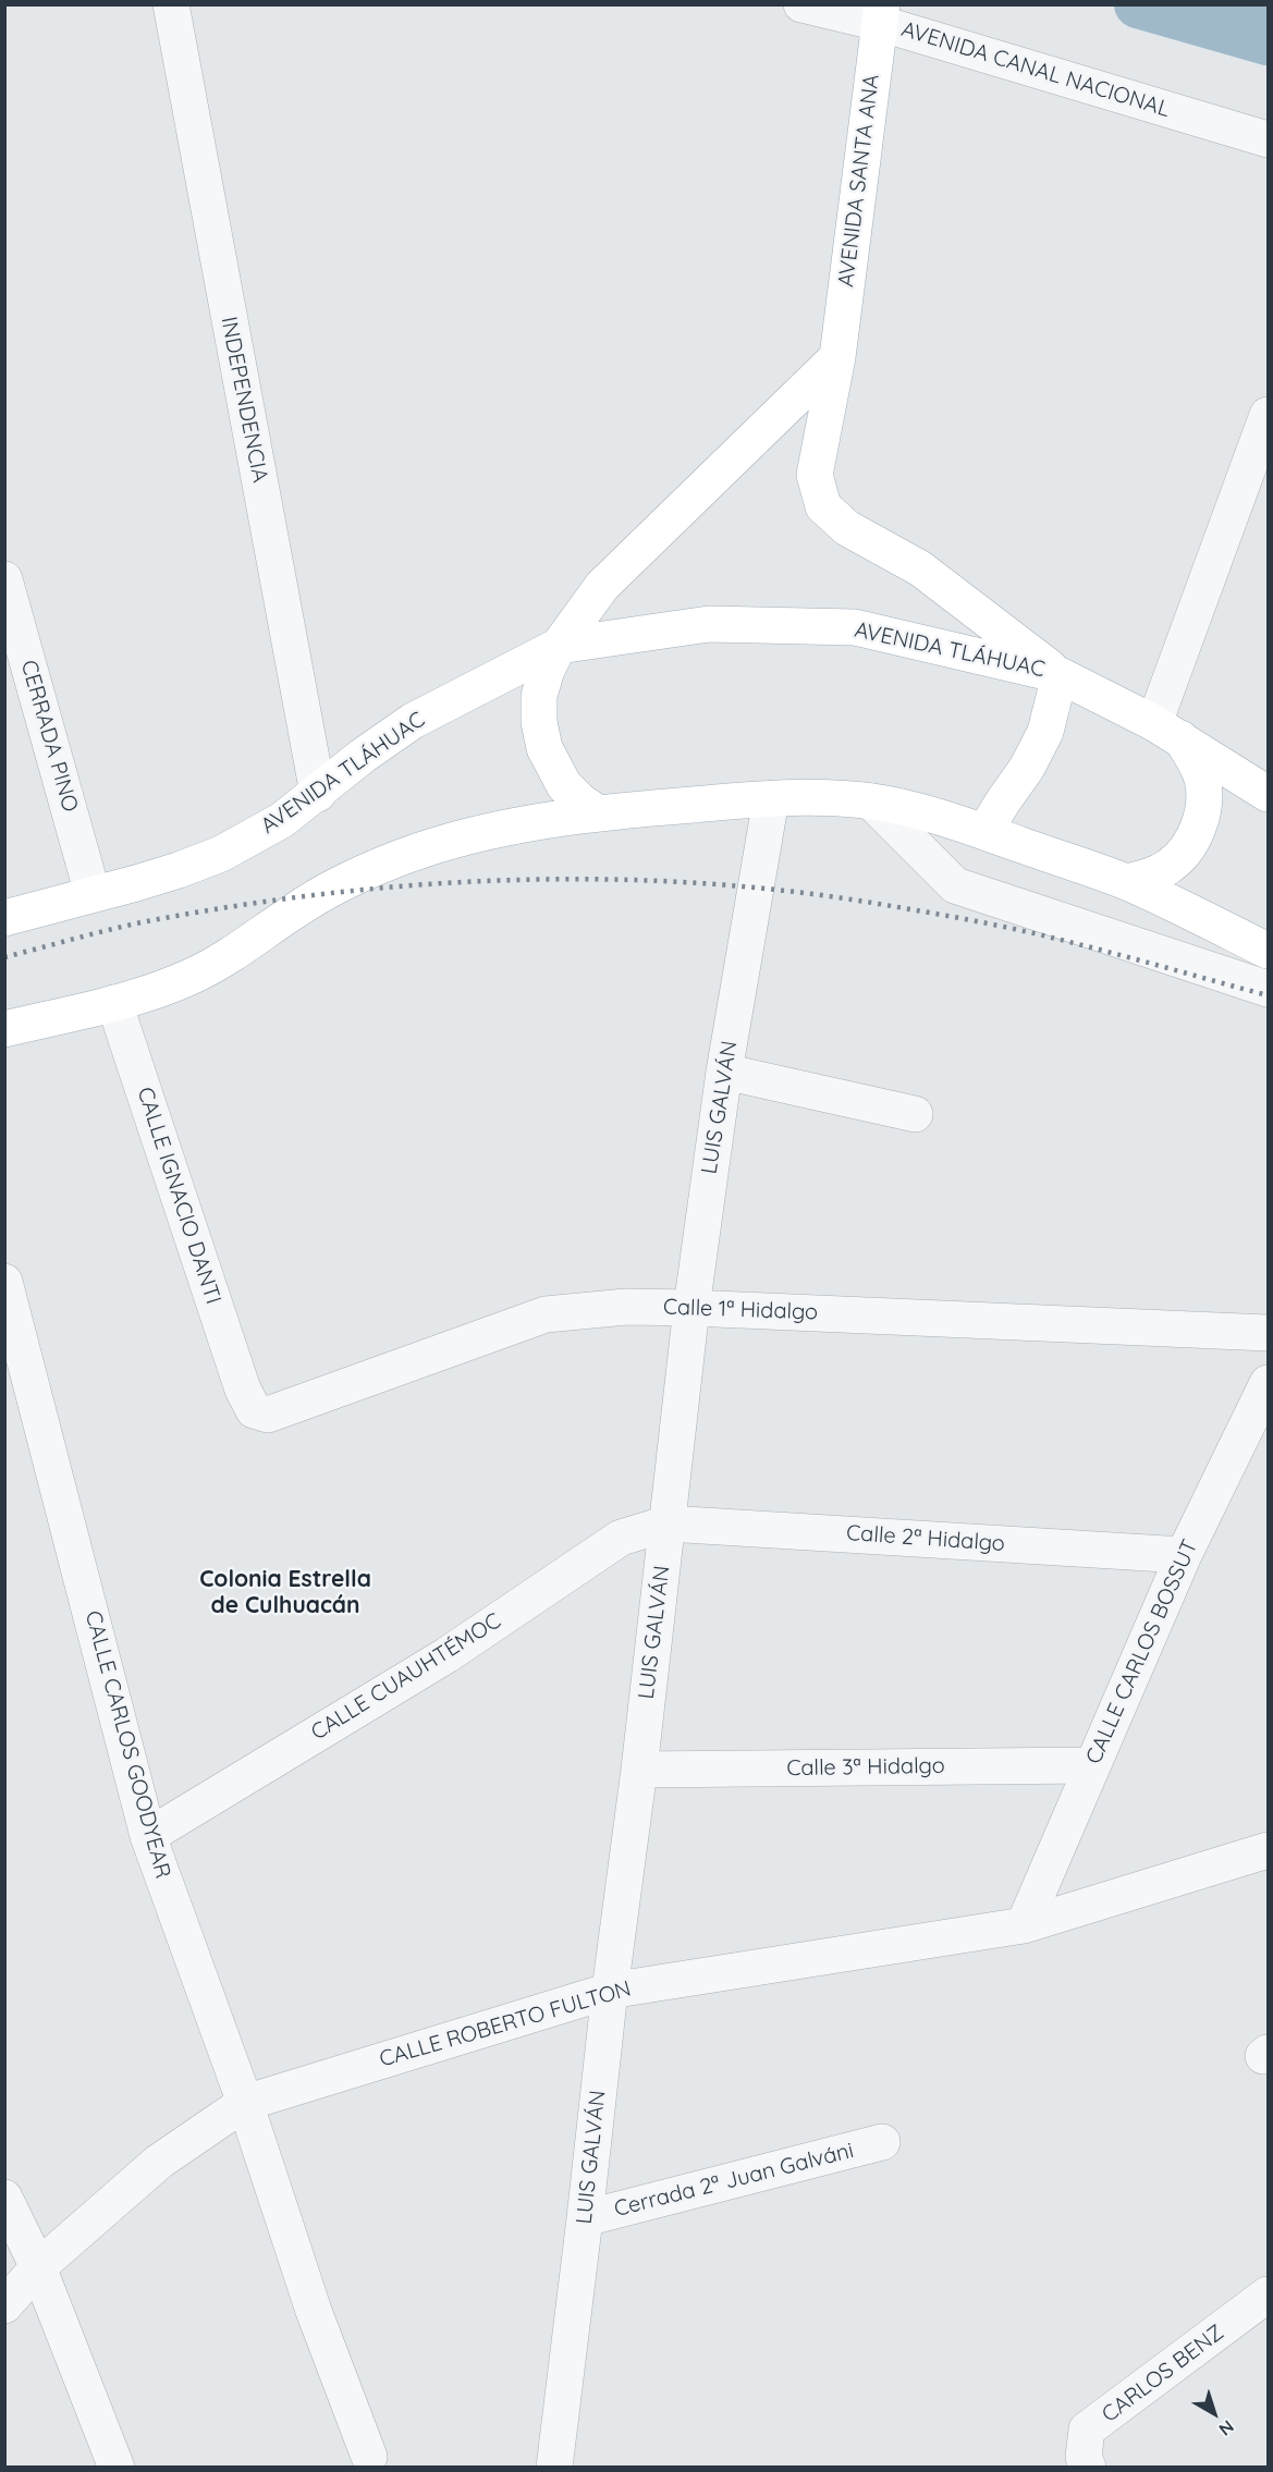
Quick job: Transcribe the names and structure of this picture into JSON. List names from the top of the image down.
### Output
{
  "streets": {
    "main road": ["AVENIDA SANTA ANA", "AVENIDA TLÁHUAC"],
    "street": [
      "AVENIDA CANAL NACIONAL",
      "INDEPENDENCIA",
      "CERRADA PINO",
      "LUIS GALVÁN",
      "CALLE IGNACIO DANTI",
      "Calle 1ª Hidalgo",
      "Calle 2ª Hidalgo",
      "CALLE CARLOS BOSSUT",
      "CALLE CUAUHTÉMOC",
      "CALLE CARLOS GOODYEAR",
      "Calle 3ª Hidalgo",
      "CALLE ROBERTO FULTON",
      "Cerrada 2ª Juan Galváni",
      "CARLOS BENZ"
    ]
  },
  "crossings": [
    ["AVENIDA CANAL NACIONAL", "AVENIDA SANTA ANA"],
    ["AVENIDA SANTA ANA", "AVENIDA TLÁHUAC"],
    ["INDEPENDENCIA", "AVENIDA TLÁHUAC"],
    ["AVENIDA TLÁHUAC", "CERRADA PINO"],
    ["LUIS GALVÁN", "Calle 1ª Hidalgo"],
    ["LUIS GALVÁN", "Calle 2ª Hidalgo"],
    ["LUIS GALVÁN", "CALLE CUAUHTÉMOC"],
    ["LUIS GALVÁN", "Calle 3ª Hidalgo"],
    ["LUIS GALVÁN", "CALLE ROBERTO FULTON"],
    ["LUIS GALVÁN", "Cerrada 2ª Juan Galváni"],
    ["CALLE IGNACIO DANTI", "Calle 1ª Hidalgo"],
    ["Calle 2ª Hidalgo", "CALLE CARLOS BOSSUT"],
    ["Calle 2ª Hidalgo", "CALLE CUAUHTÉMOC"],
    ["CALLE CARLOS BOSSUT", "Calle 3ª Hidalgo"],
    ["CALLE CARLOS BOSSUT", "CALLE ROBERTO FULTON"],
    ["CALLE CUAUHTÉMOC", "CALLE CARLOS GOODYEAR"],
    ["CALLE CARLOS GOODYEAR", "CALLE ROBERTO FULTON"]
  ],
  "districts": ["Colonia Estrella de Culhuacán"],
  "north": "bottom right"
}
